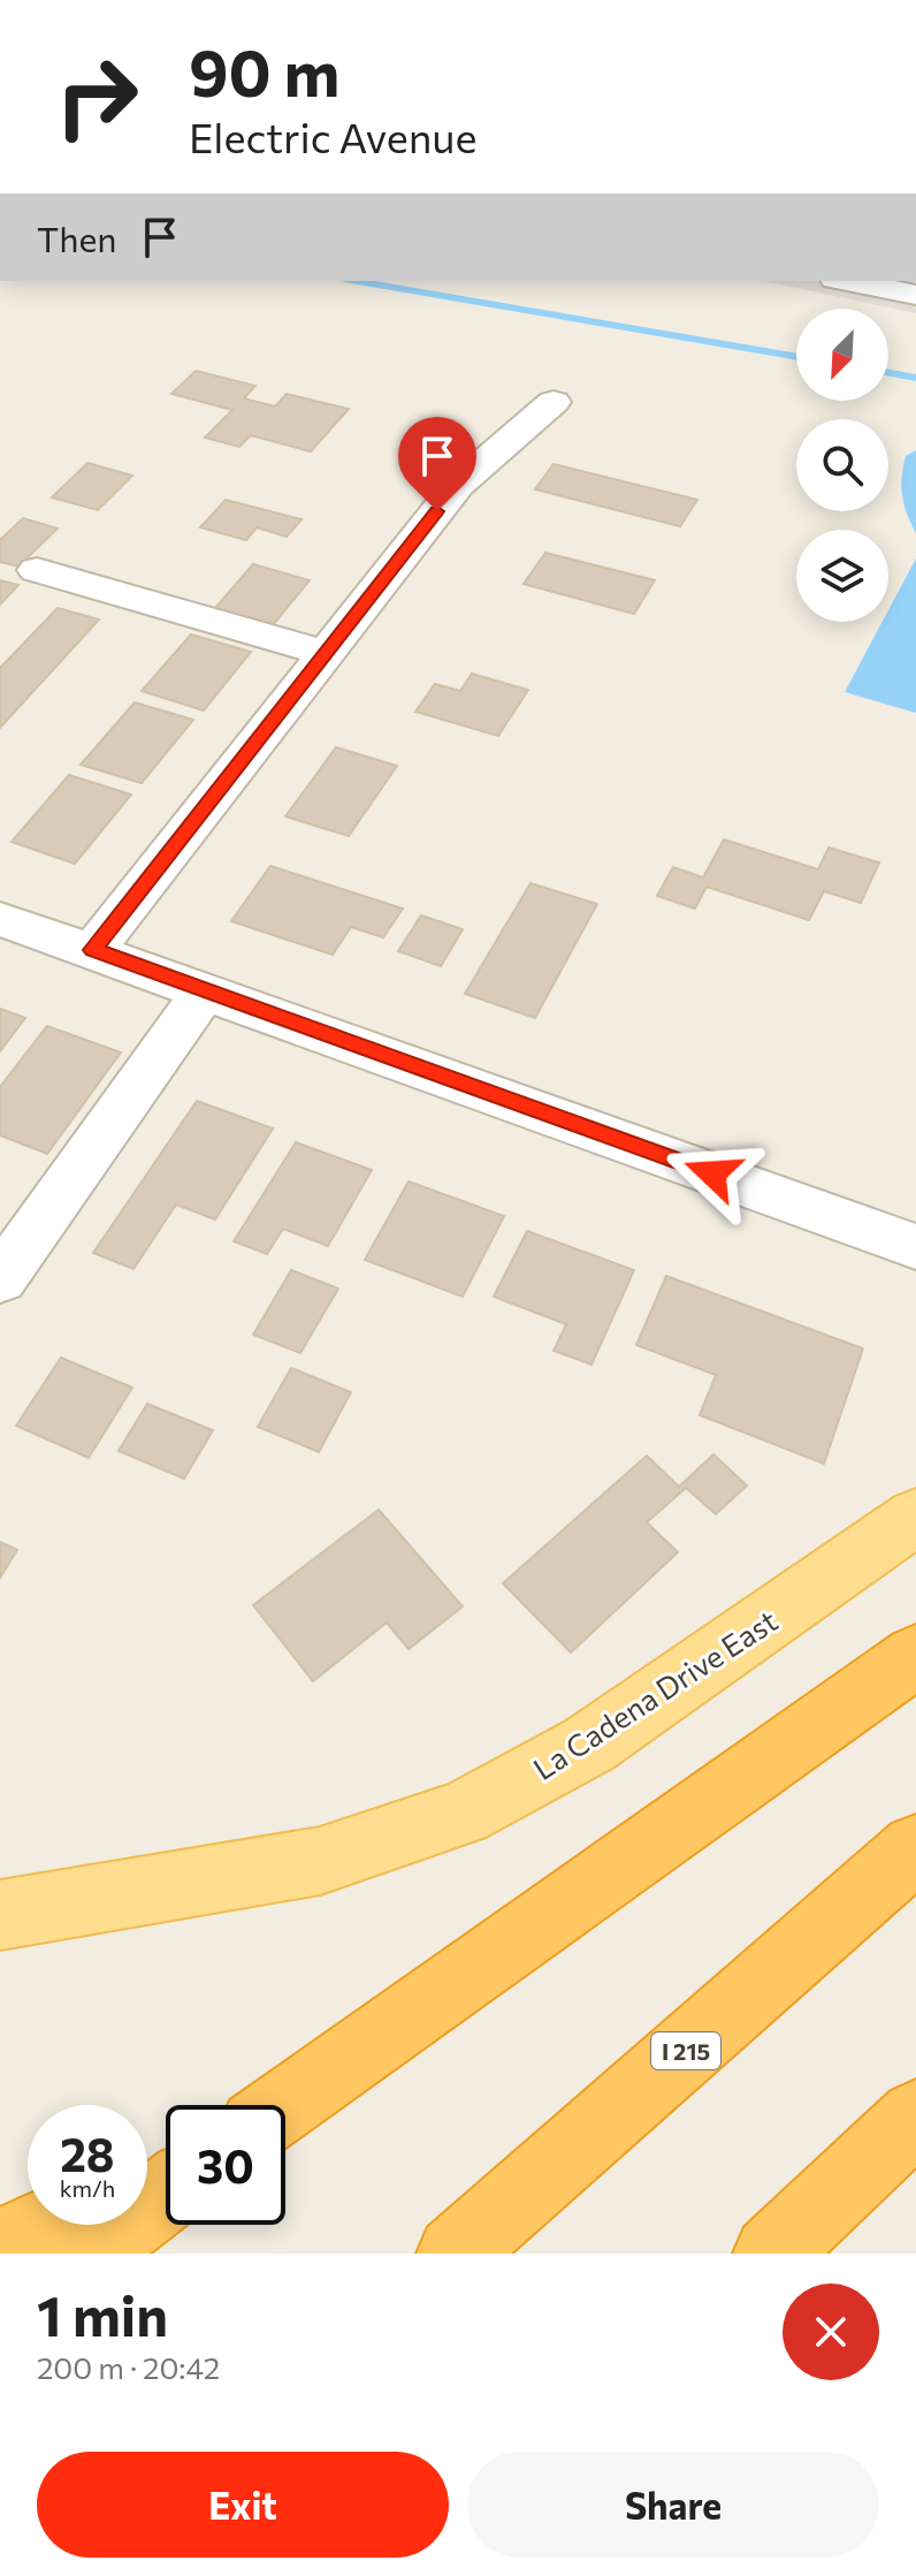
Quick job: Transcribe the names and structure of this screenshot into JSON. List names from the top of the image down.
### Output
{
  "streets": {
    "highway": ["I 215"],
    "main road": ["La Cadena Drive East"]
  },
  "north": "bottom left",
  "page": {
    "turn": ["90 m", "Electric Avenue"],
    "then": "Then",
    "speed": "28 km/h",
    "limit": "30",
    "heading": ["1 min", "200 m · 20:42"],
    "buttons": ["Exit", "Share"]
  }
}
